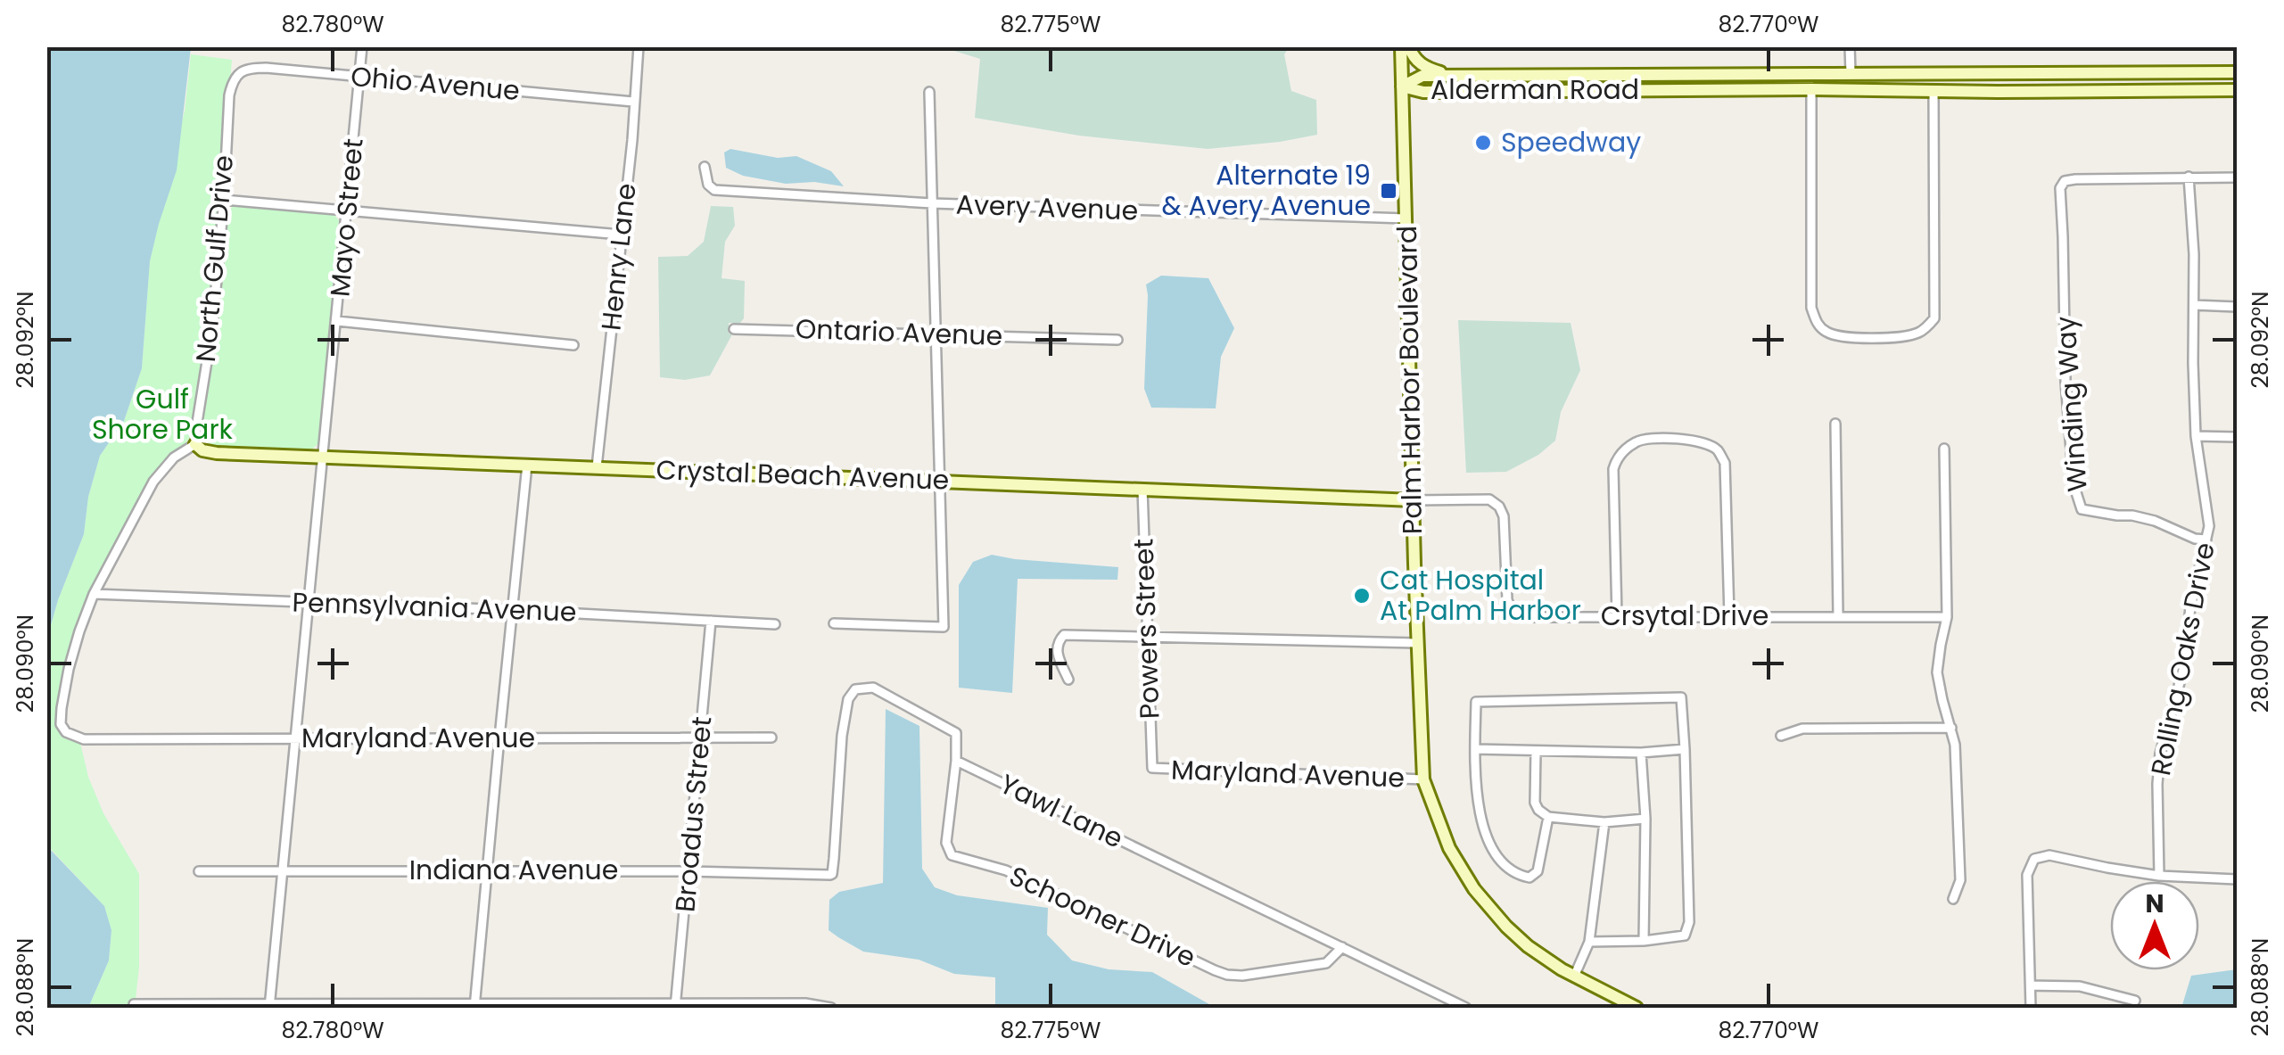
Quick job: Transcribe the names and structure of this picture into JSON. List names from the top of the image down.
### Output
{
  "streets": {
    "main road": ["Alderman Road", "Palm Harbor Boulevard", "Crystal Beach Avenue"],
    "street": [
      "Ohio Avenue",
      "Avery Avenue",
      "Mayo Street",
      "Henry Lane",
      "North Gulf Drive",
      "Ontario Avenue",
      "Winding Way",
      "Pennsylvania Avenue",
      "Crsytal Drive",
      "Powers Street",
      "Rolling Oaks Drive",
      "Maryland Avenue",
      "Yawl Lane",
      "Broadus Street",
      "Indiana Avenue",
      "Schooner Drive"
    ]
  },
  "crossings": [
    ["Ohio Avenue", "Mayo Street"],
    ["Ohio Avenue", "Henry Lane"],
    ["Ohio Avenue", "North Gulf Drive"],
    ["Alderman Road", "Palm Harbor Boulevard"],
    ["Avery Avenue", "Palm Harbor Boulevard"],
    ["Mayo Street", "Crystal Beach Avenue"],
    ["Mayo Street", "Pennsylvania Avenue"],
    ["Mayo Street", "Maryland Avenue"],
    ["Mayo Street", "Indiana Avenue"],
    ["Henry Lane", "Crystal Beach Avenue"],
    ["North Gulf Drive", "Crystal Beach Avenue"],
    ["Palm Harbor Boulevard", "Crystal Beach Avenue"],
    ["Palm Harbor Boulevard", "Crsytal Drive"],
    ["Palm Harbor Boulevard", "Maryland Avenue"],
    ["Winding Way", "Rolling Oaks Drive"],
    ["Crystal Beach Avenue", "Crsytal Drive"],
    ["Crystal Beach Avenue", "Powers Street"],
    ["Pennsylvania Avenue", "Maryland Avenue"],
    ["Pennsylvania Avenue", "Broadus Street"],
    ["Powers Street", "Maryland Avenue"],
    ["Maryland Avenue", "Broadus Street"],
    ["Yawl Lane", "Indiana Avenue"],
    ["Yawl Lane", "Schooner Drive"],
    ["Broadus Street", "Indiana Avenue"],
    ["Indiana Avenue", "Schooner Drive"]
  ],
  "parks": ["Gulf Shore Park"],
  "places": {
    "other": ["Speedway", "Cat Hospital At Palm Harbor"],
    "transit": ["Alternate 19 & Avery Avenue"]
  },
  "north": "top",
  "coordinates": [
    "82.780°W",
    "82.775°W",
    "82.770°W",
    "28.092°N",
    "28.090°N",
    "28.088°N"
  ]
}
